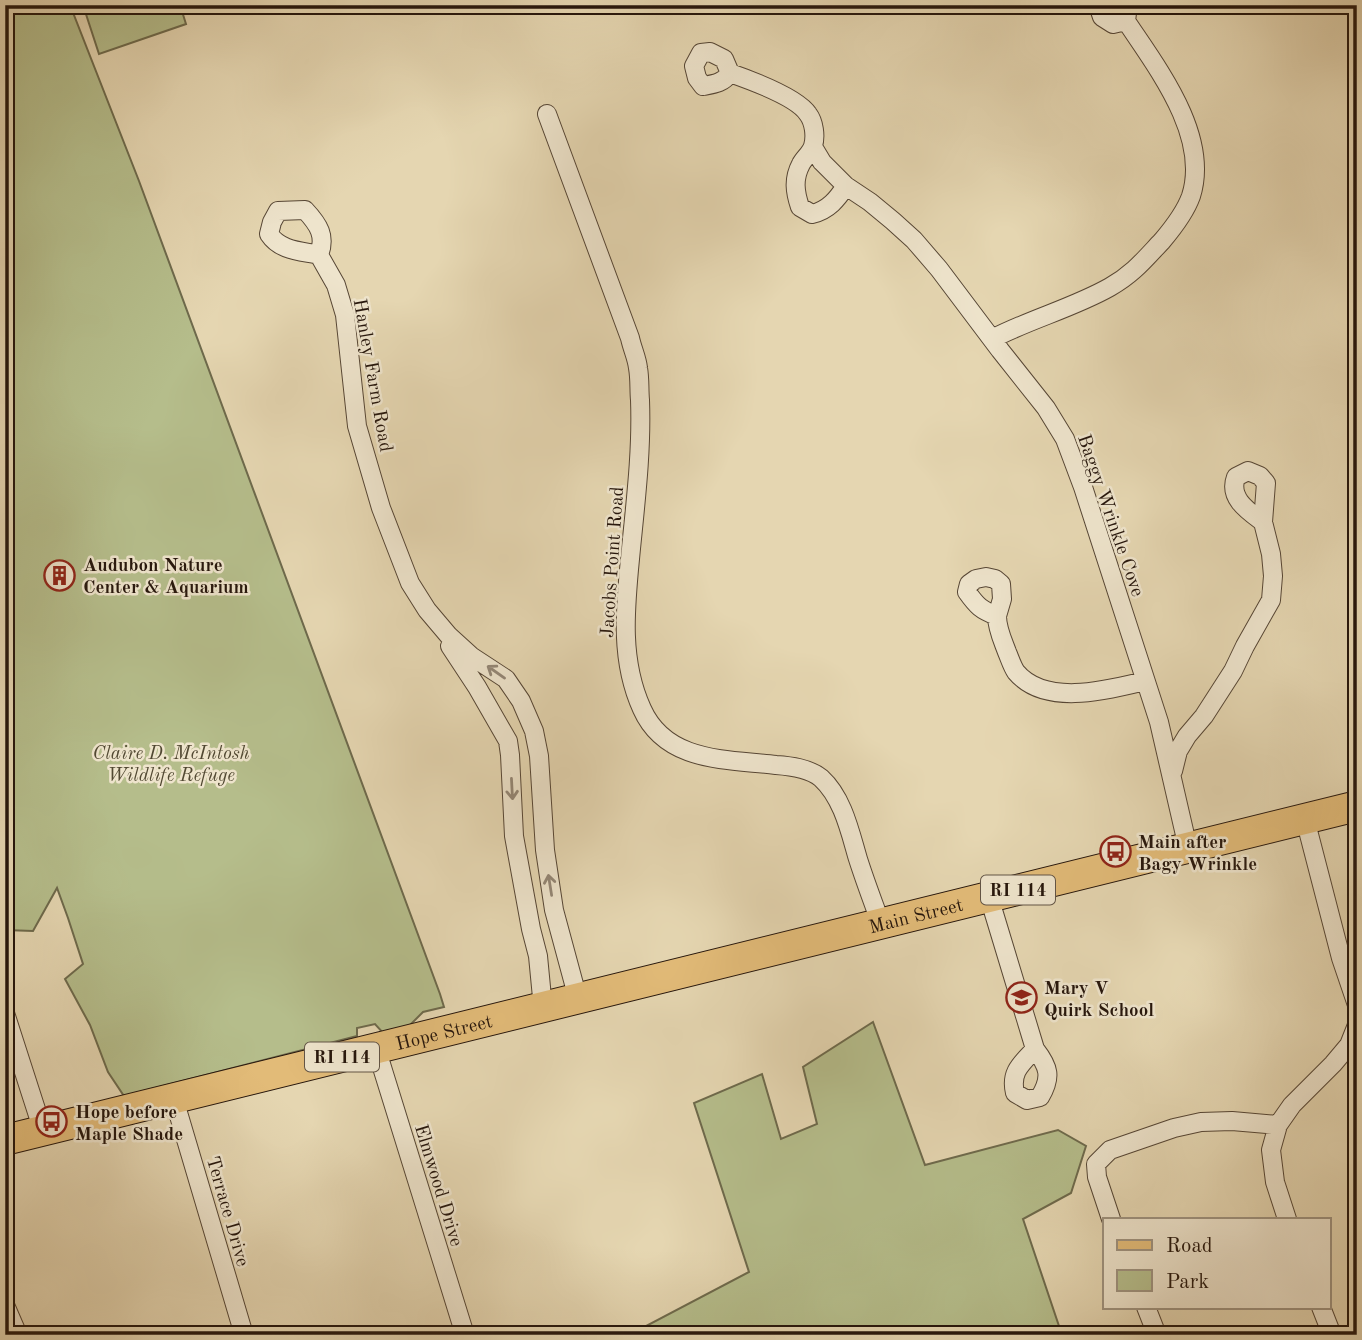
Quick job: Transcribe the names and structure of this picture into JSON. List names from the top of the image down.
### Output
{
  "streets": {
    "main road": ["RI 114", "Main Street", "Hope Street"],
    "street": [
      "Hanley Farm Road",
      "Baggy Wrinkle Cove",
      "Jacobs Point Road",
      "Elmwood Drive",
      "Terrace Drive"
    ]
  },
  "crossings": [
    ["Hanley Farm Road", "Hope Street"],
    ["Baggy Wrinkle Cove", "Main Street"],
    ["Jacobs Point Road", "Main Street"],
    ["Main Street", "Hope Street"],
    ["Hope Street", "Elmwood Drive"],
    ["Hope Street", "Terrace Drive"]
  ],
  "parks": ["Claire D. McIntosh Wildlife Refuge"],
  "places": {
    "building": ["Audubon Nature Center & Aquarium"],
    "bus stop": ["Main after Bagy Wrinkle", "Hope before Maple Shade"],
    "school or university": ["Mary V Quirk School"]
  },
  "legend": ["Road", "Park"]
}
